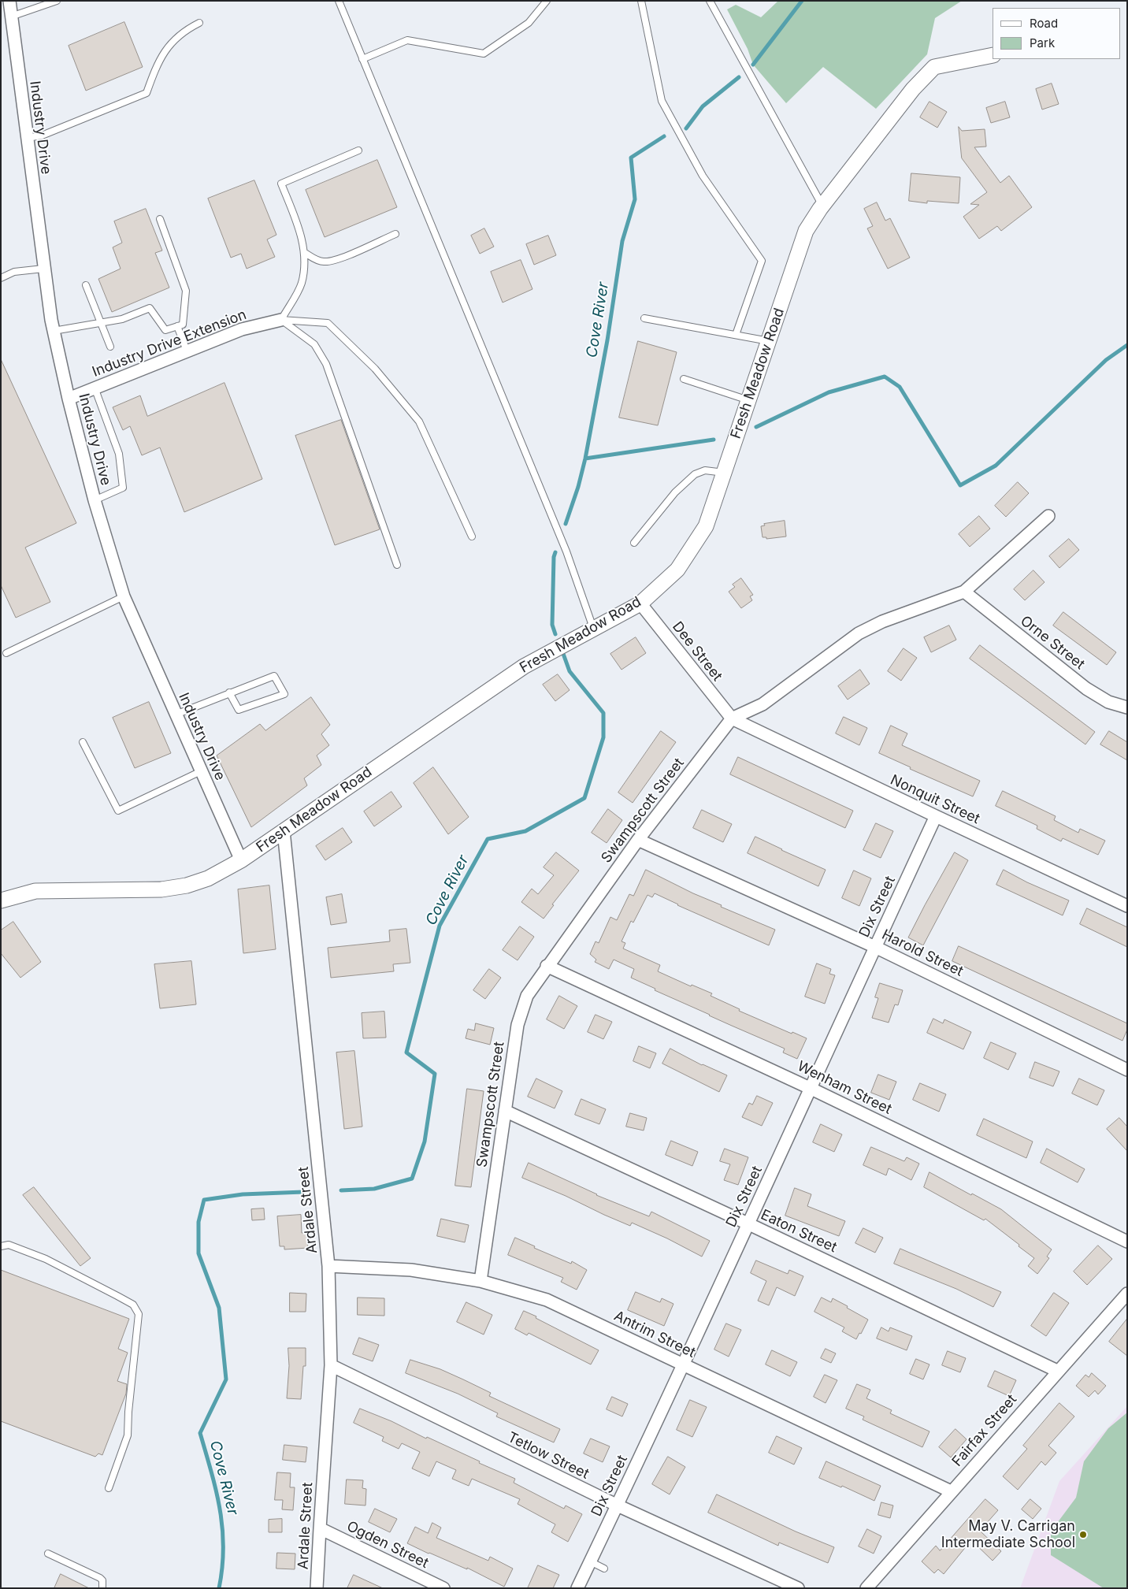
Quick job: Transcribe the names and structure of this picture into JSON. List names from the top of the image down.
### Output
{
  "streets": {
    "street": [
      "Industry Drive",
      "Industry Drive Extension",
      "Fresh Meadow Road",
      "Orne Street",
      "Dee Street",
      "Nonquit Street",
      "Swampscott Street",
      "Dix Street",
      "Harold Street",
      "Wenham Street",
      "Ardale Street",
      "Eaton Street",
      "Antrim Street",
      "Fairfax Street",
      "Tetlow Street",
      "Ogden Street"
    ]
  },
  "crossings": [
    ["Industry Drive", "Industry Drive Extension"],
    ["Industry Drive", "Fresh Meadow Road"],
    ["Fresh Meadow Road", "Dee Street"],
    ["Fresh Meadow Road", "Ardale Street"],
    ["Orne Street", "Swampscott Street"],
    ["Dee Street", "Nonquit Street"],
    ["Dee Street", "Swampscott Street"],
    ["Nonquit Street", "Swampscott Street"],
    ["Nonquit Street", "Dix Street"],
    ["Swampscott Street", "Harold Street"],
    ["Swampscott Street", "Wenham Street"],
    ["Swampscott Street", "Eaton Street"],
    ["Swampscott Street", "Antrim Street"],
    ["Dix Street", "Harold Street"],
    ["Dix Street", "Wenham Street"],
    ["Dix Street", "Eaton Street"],
    ["Dix Street", "Antrim Street"],
    ["Dix Street", "Tetlow Street"],
    ["Ardale Street", "Antrim Street"],
    ["Ardale Street", "Tetlow Street"],
    ["Ardale Street", "Ogden Street"],
    ["Eaton Street", "Fairfax Street"],
    ["Antrim Street", "Fairfax Street"]
  ],
  "water": ["Cove River"],
  "places": ["May V. Carrigan Intermediate School"],
  "legend": ["Road", "Park"]
}
